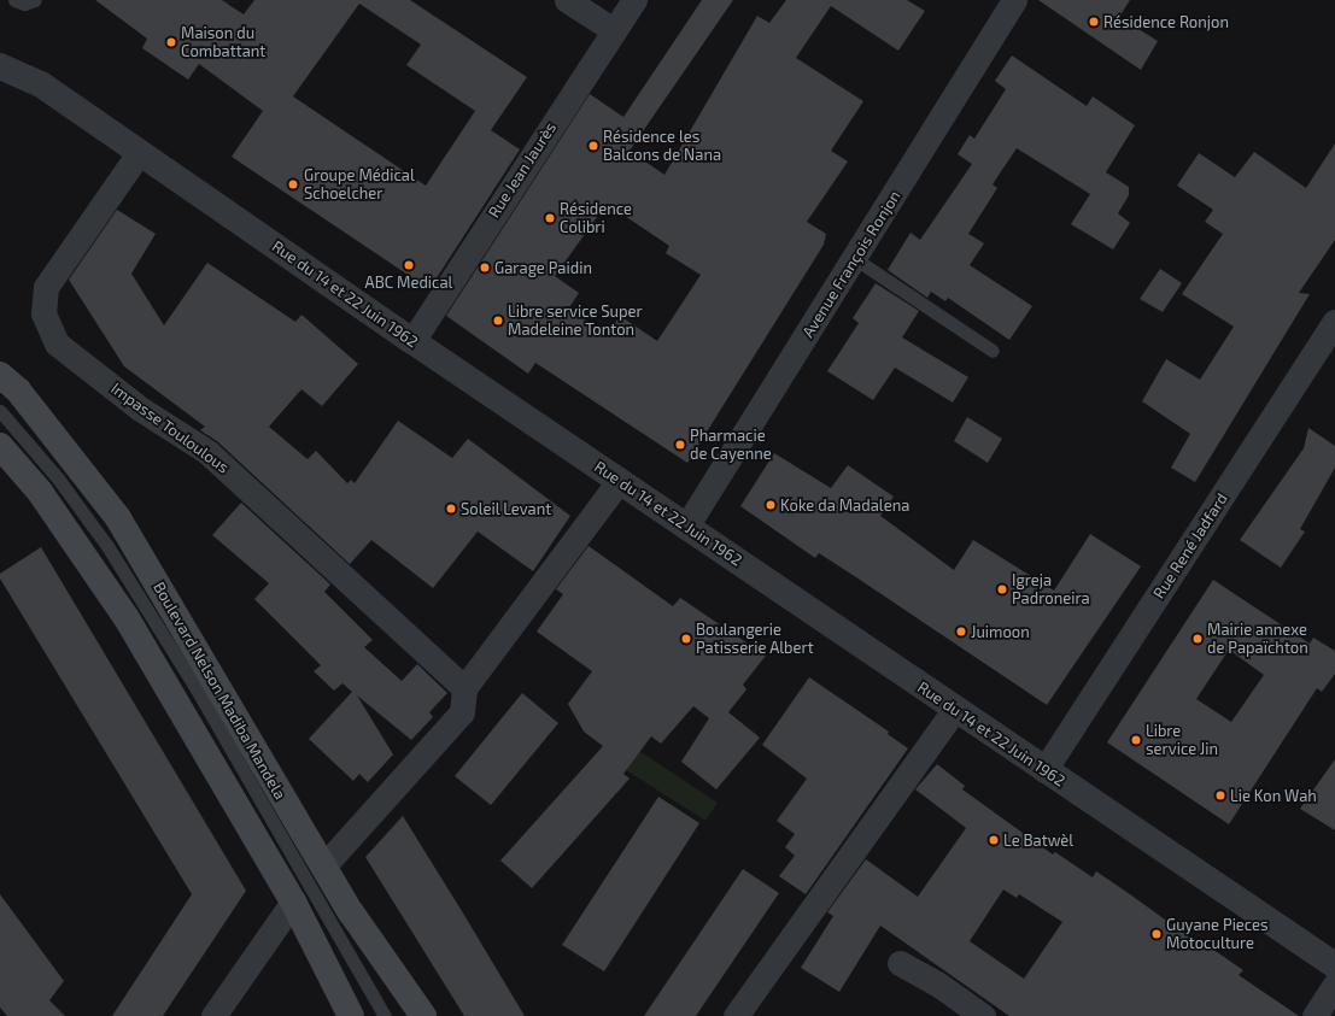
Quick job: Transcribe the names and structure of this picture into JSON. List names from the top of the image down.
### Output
{
  "streets": {
    "main road": ["Boulevard Nelson Madiba Mandela"],
    "street": [
      "Rue Jean Jaurès",
      "Avenue François Ronjon",
      "Rue du 14 et 22 Juin 1962",
      "Impasse Touloulous",
      "Rue René Jadfard"
    ]
  },
  "crossings": [
    ["Rue Jean Jaurès", "Rue du 14 et 22 Juin 1962"],
    ["Avenue François Ronjon", "Rue du 14 et 22 Juin 1962"],
    ["Rue du 14 et 22 Juin 1962", "Impasse Touloulous"],
    ["Rue du 14 et 22 Juin 1962", "Rue René Jadfard"]
  ],
  "places": [
    "Résidence Ronjon",
    "Maison du Combattant",
    "Résidence les Balcons de Nana",
    "Groupe Médical Schoelcher",
    "Résidence Colibri",
    "ABC Medical",
    "Garage Paidin",
    "Libre service Super Madeleine Tonton",
    "Pharmacie de Cayenne",
    "Koke da Madalena",
    "Soleil Levant",
    "Igreja Padroneira",
    "Juimoon",
    "Boulangerie Patisserie Albert",
    "Mairie annexe de Papaïchton",
    "Libre service Jin",
    "Lie Kon Wah",
    "Le Batwèl",
    "Guyane Pieces Motoculture"
  ]
}
